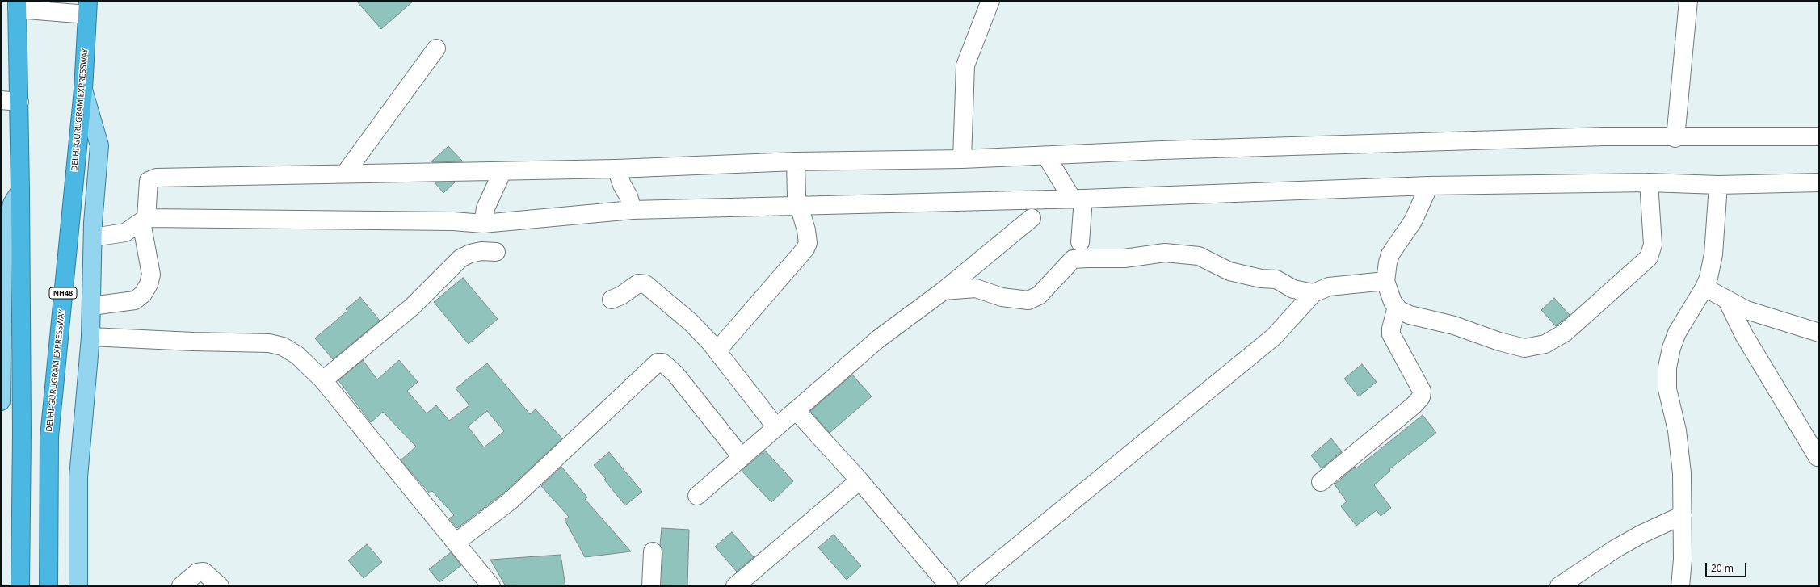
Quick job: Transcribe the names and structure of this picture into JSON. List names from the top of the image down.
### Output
{
  "streets": {
    "highway": ["DELHI-GURUGRAM EXPRESSWAY", "NH48"]
  },
  "scale_bar": "20 m"
}
